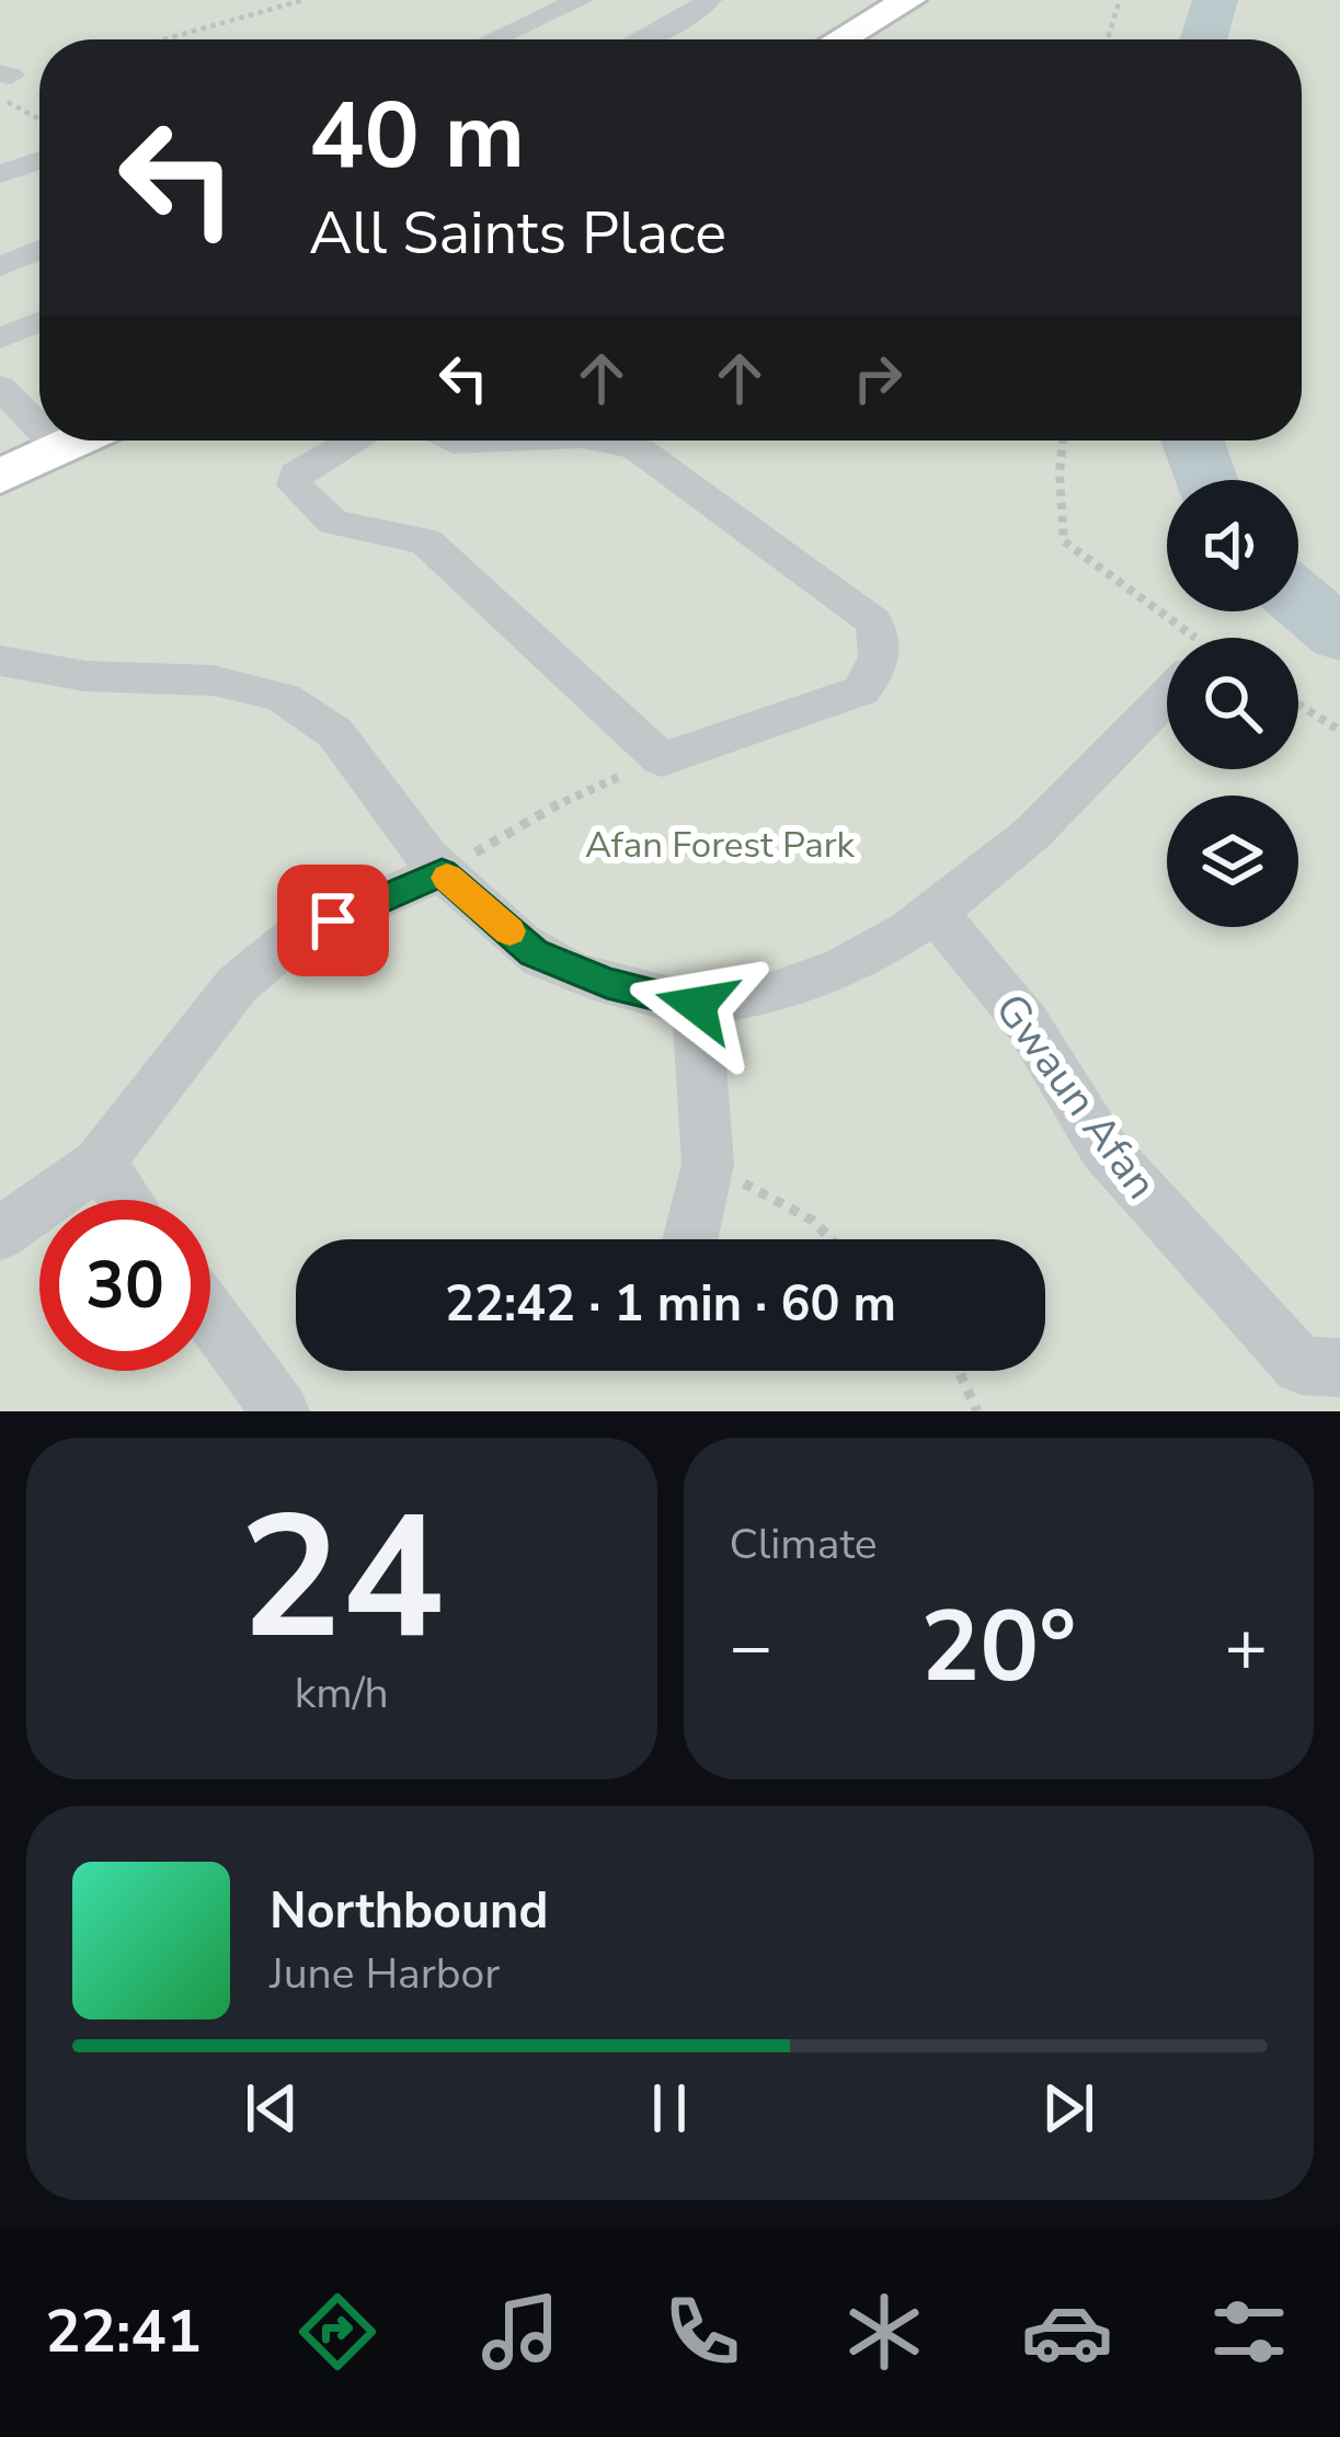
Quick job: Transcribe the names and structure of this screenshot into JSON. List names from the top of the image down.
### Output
{
  "streets": {
    "street": ["Gwaun Afan"]
  },
  "parks": ["Afan Forest Park"],
  "page": {
    "turn": ["40 m", "All Saints Place"],
    "limit": "30",
    "trip": "22:42 · 1 min · 60 m",
    "tile": [
      ["24", "km/h"],
      "Climate"
    ],
    "heat": ["−", "20°", "+"],
    "song": ["Northbound", "June Harbor"],
    "tabs": "22:41"
  }
}
